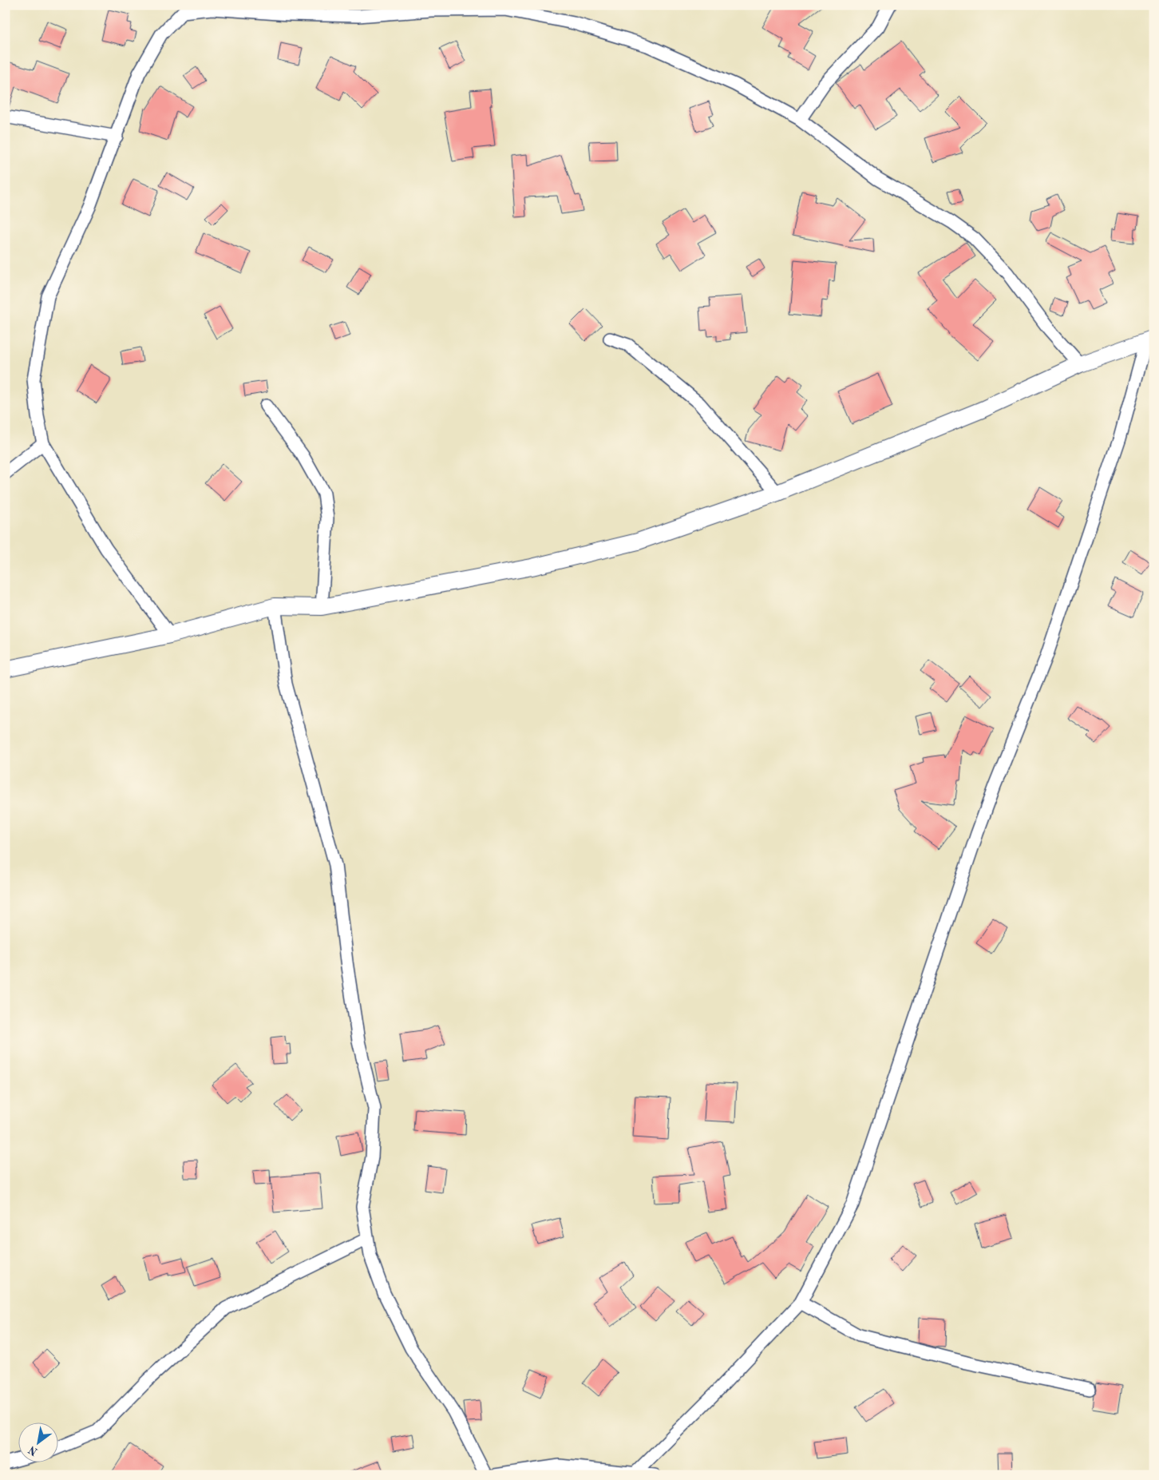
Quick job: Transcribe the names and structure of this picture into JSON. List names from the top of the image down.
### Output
{
  "north": "bottom left"
}
